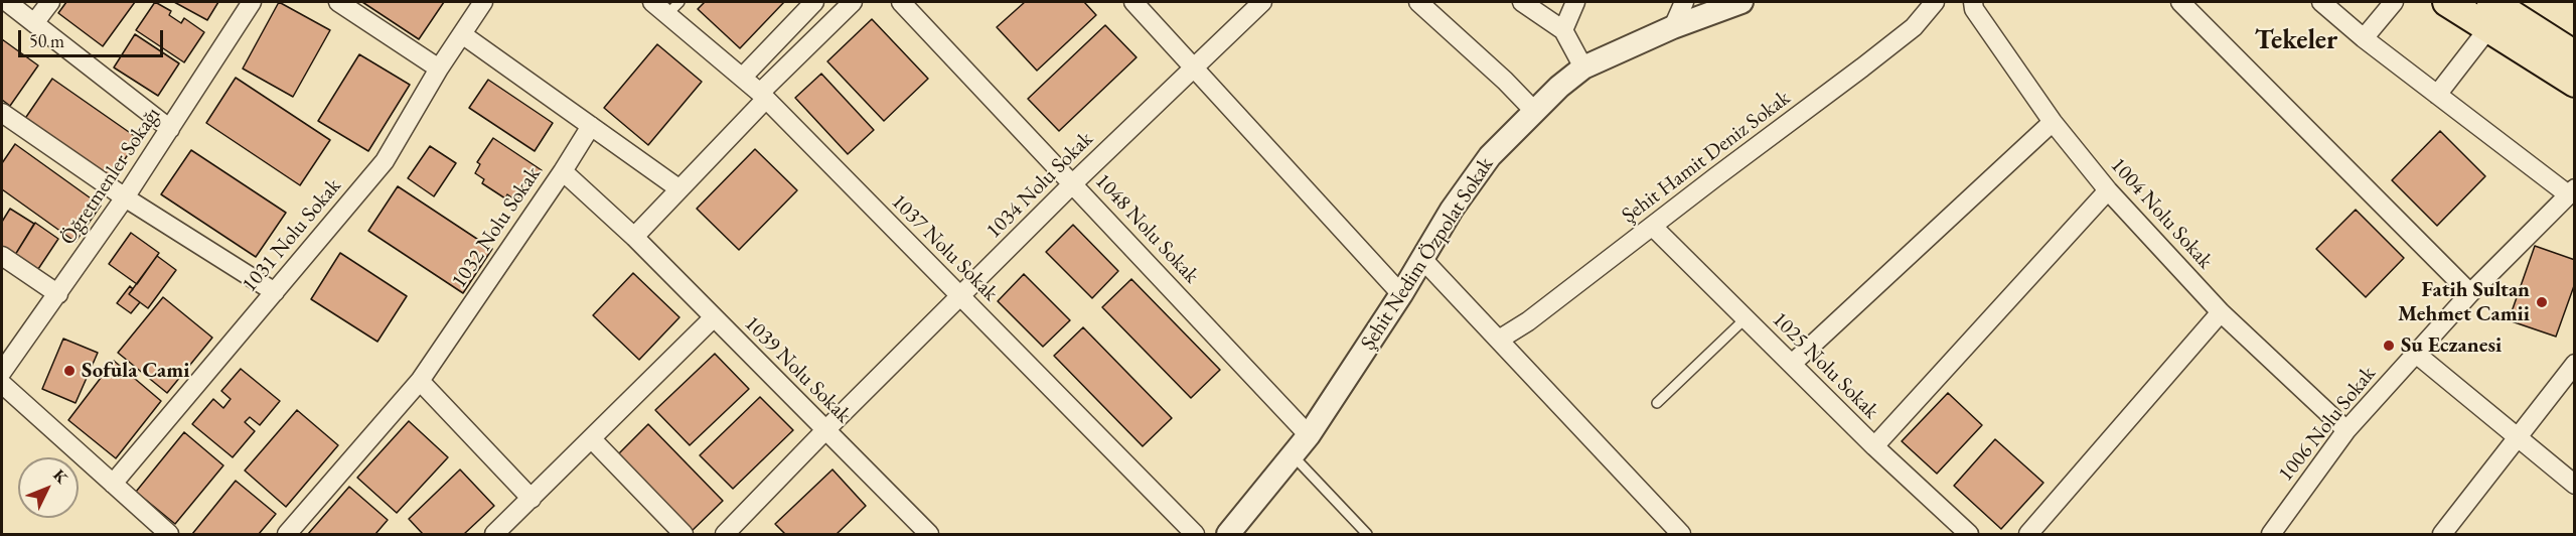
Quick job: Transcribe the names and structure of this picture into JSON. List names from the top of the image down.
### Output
{
  "streets": {
    "street": [
      "Şehit Hamit Deniz Sokak",
      "Öğretmenler Sokağı",
      "1034 Nolu Sokak",
      "1004 Nolu Sokak",
      "1032 Nolu Sokak",
      "1048 Nolu Sokak",
      "1031 Nolu Sokak",
      "1037 Nolu Sokak",
      "Şehit Nedim Özpolat Sokak",
      "1025 Nolu Sokak",
      "1039 Nolu Sokak",
      "1006 Nolu Sokak"
    ]
  },
  "crossings": [
    ["Şehit Hamit Deniz Sokak", "1025 Nolu Sokak"],
    ["1034 Nolu Sokak", "1048 Nolu Sokak"],
    ["1034 Nolu Sokak", "1037 Nolu Sokak"],
    ["1034 Nolu Sokak", "1039 Nolu Sokak"],
    ["1004 Nolu Sokak", "1006 Nolu Sokak"],
    ["1032 Nolu Sokak", "1039 Nolu Sokak"],
    ["1048 Nolu Sokak", "Şehit Nedim Özpolat Sokak"]
  ],
  "districts": ["Tekeler"],
  "places": ["Fatih Sultan Mehmet Camii", "Su Eczanesi", "Sofula Cami"],
  "scale_bar": "50 m",
  "north": "top right"
}
